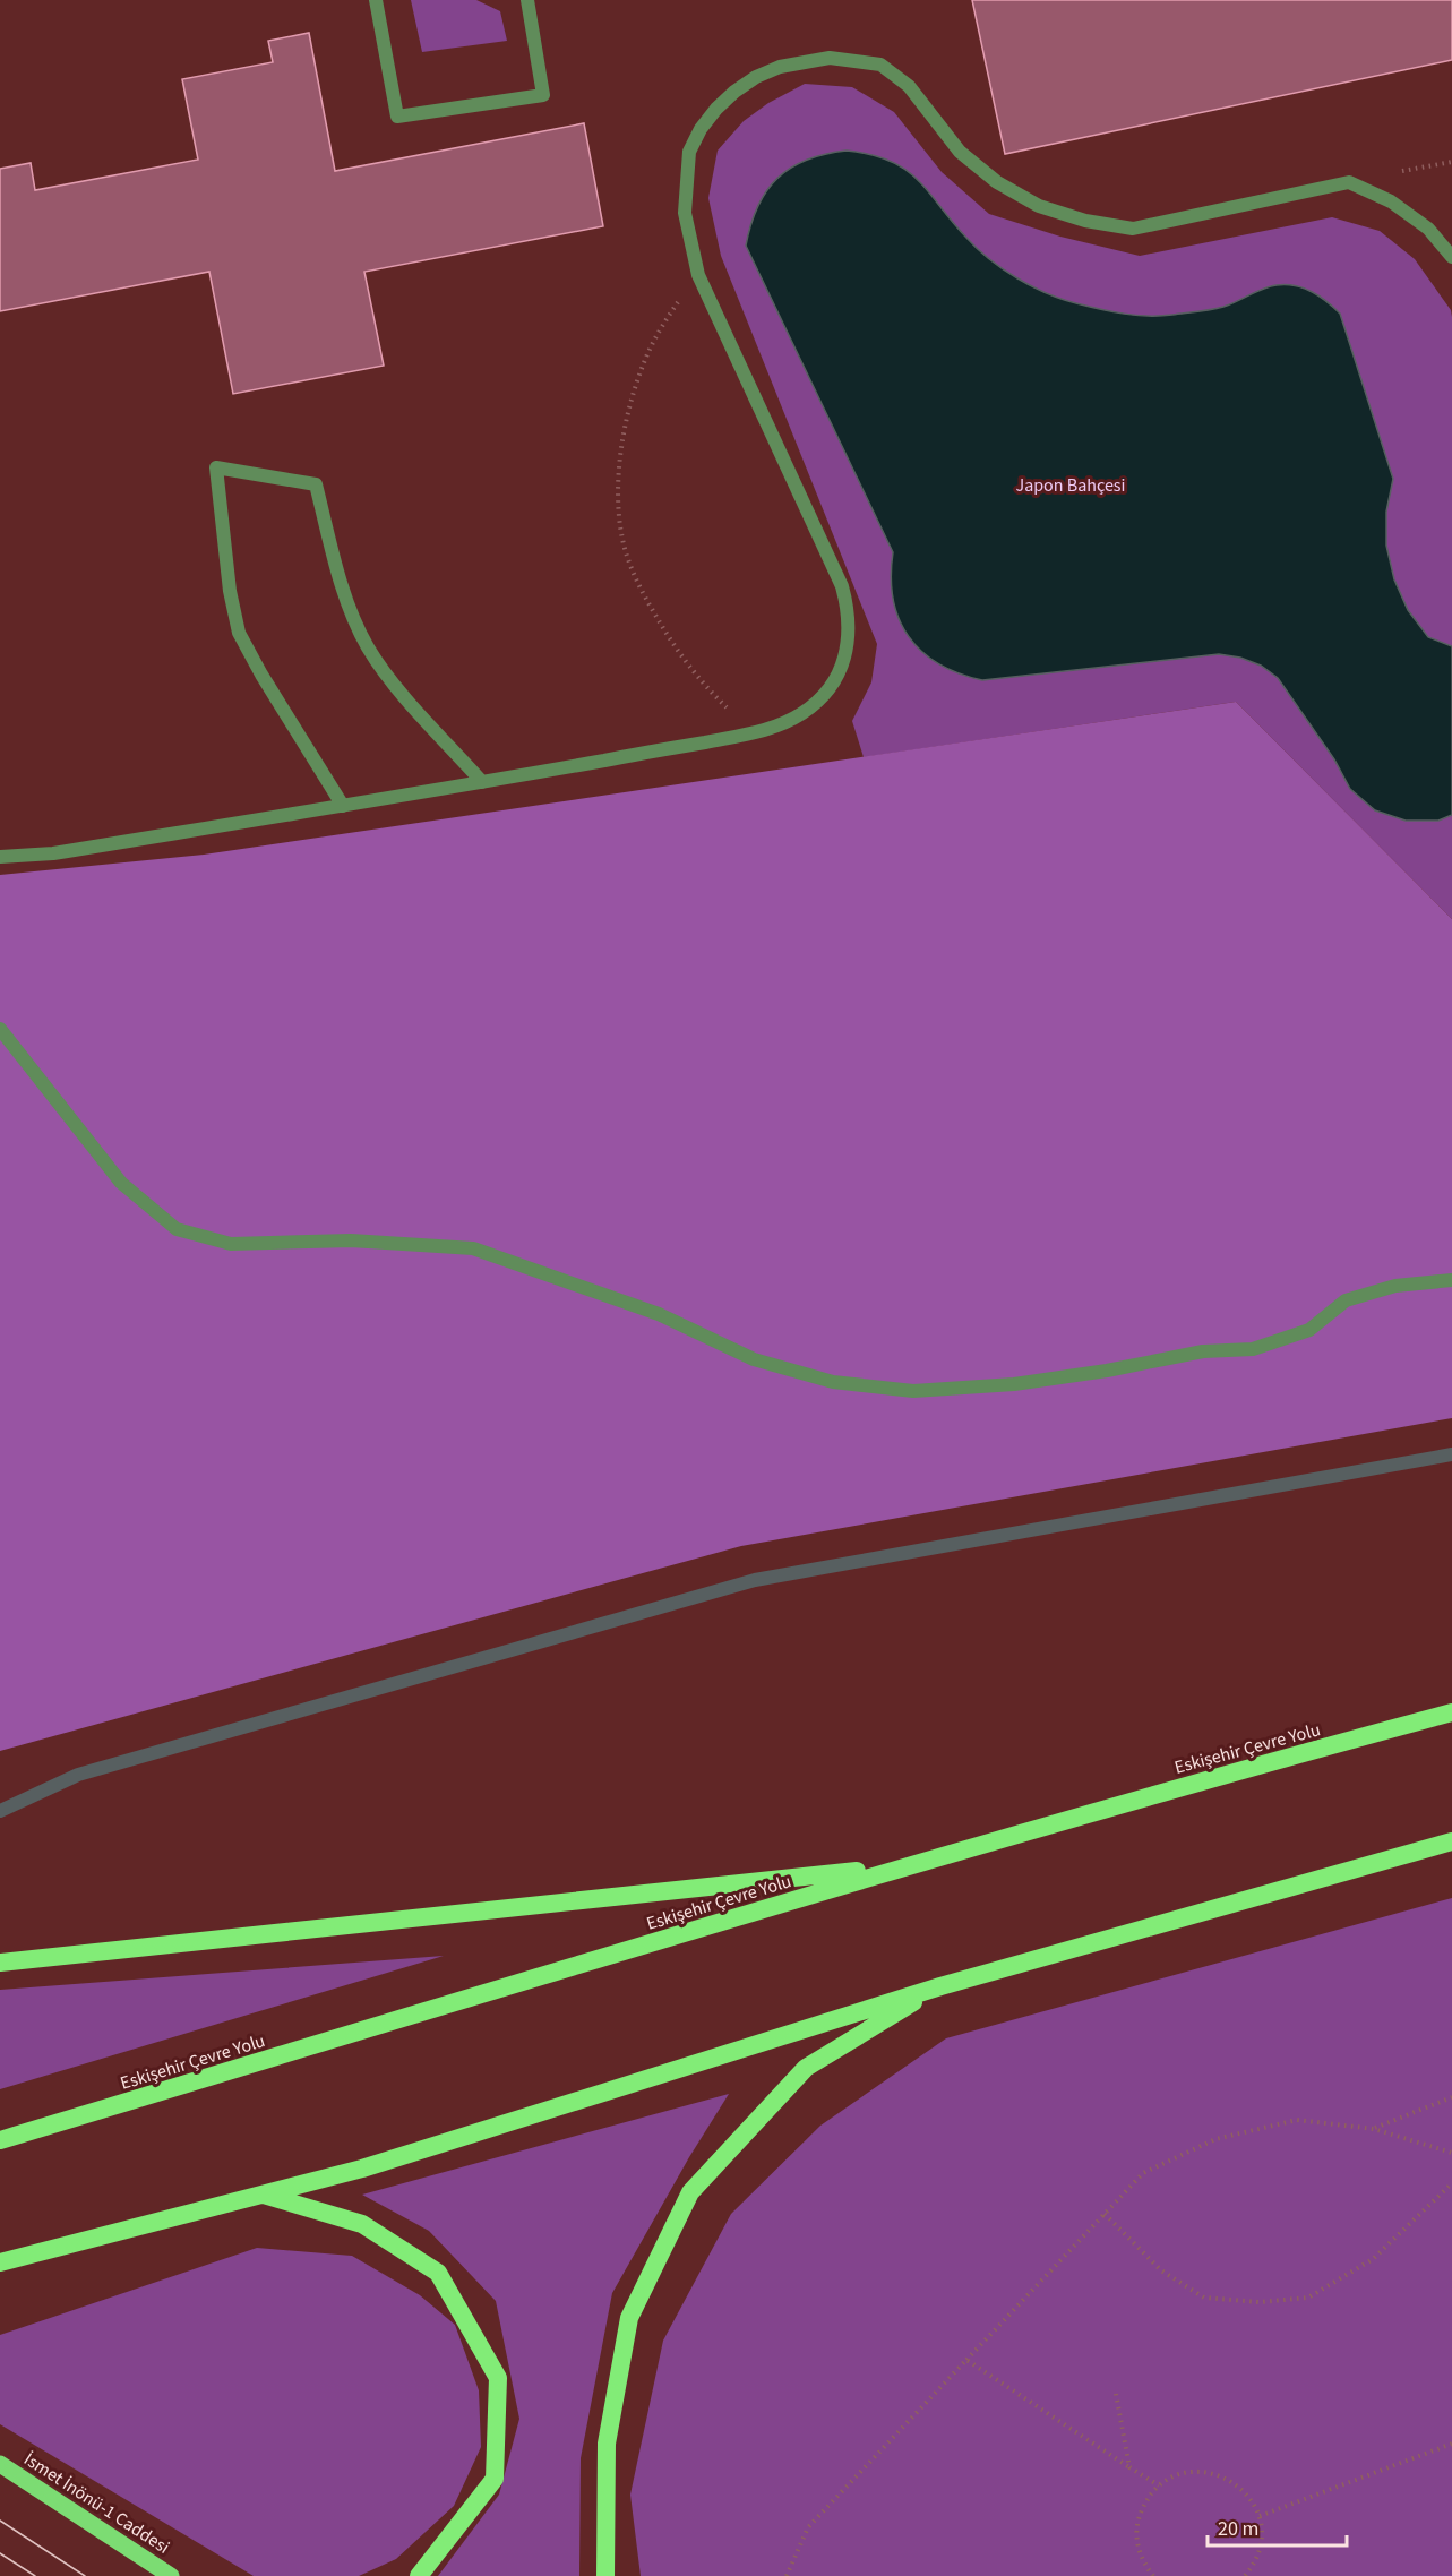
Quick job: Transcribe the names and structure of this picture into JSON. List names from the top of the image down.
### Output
{
  "streets": {
    "highway": ["Eskişehir Çevre Yolu"],
    "main road": ["İsmet İnönü-1 Caddesi"]
  },
  "parks": ["Japon Bahçesi"],
  "scale_bar": "20 m"
}
